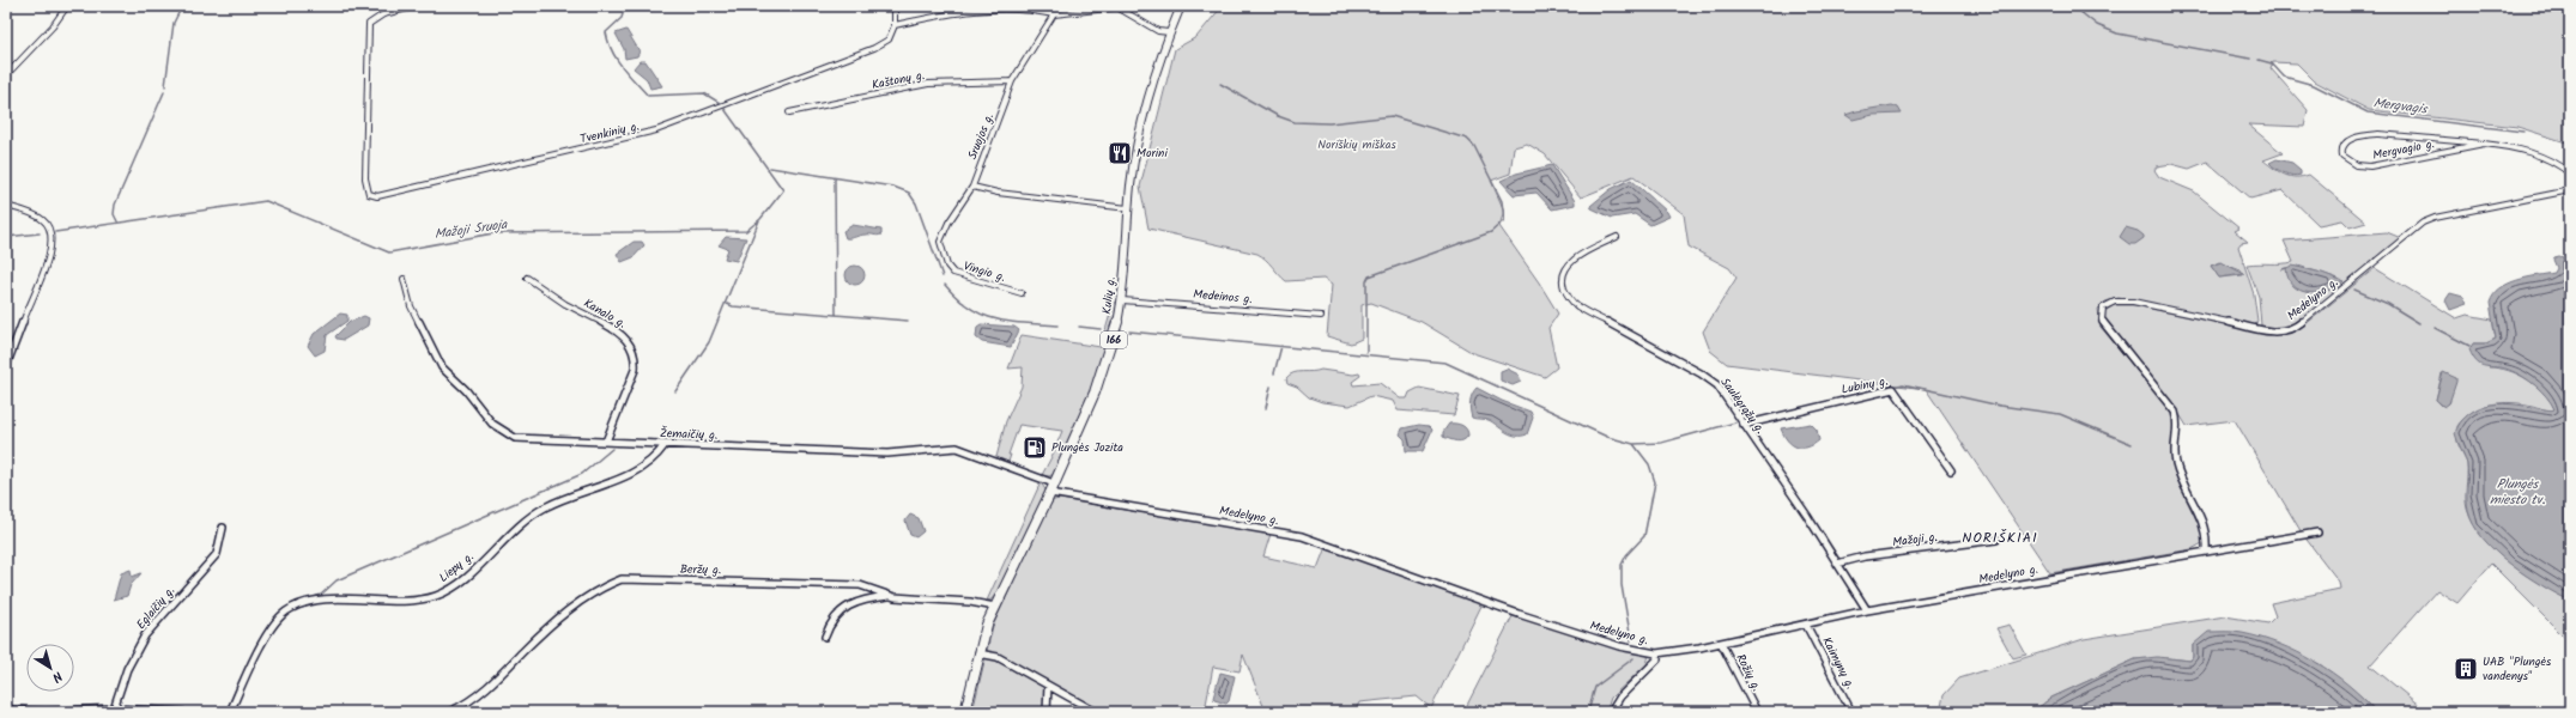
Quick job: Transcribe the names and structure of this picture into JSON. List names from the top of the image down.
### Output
{
  "streets": {
    "main road": ["Kulių g.", "166"],
    "street": [
      "Kaštonų g.",
      "Tvenkinių g.",
      "Sruojos g.",
      "Mergvagio g.",
      "Vingio g.",
      "Medeinos g.",
      "Medelyno g.",
      "Kanalo g.",
      "Lubinų g.",
      "Saulėgrąžų g.",
      "Žemaičių g.",
      "Mažoji g.",
      "Liepų g.",
      "Beržų g.",
      "Eglaičių g.",
      "Kaimynų g.",
      "Rožių g."
    ]
  },
  "crossings": [
    ["Kaštonų g.", "Sruojos g."],
    ["Sruojos g.", "Vingio g."],
    ["Kulių g.", "Medeinos g."],
    ["Kulių g.", "Medelyno g."],
    ["Kulių g.", "166"],
    ["Kulių g.", "Žemaičių g."],
    ["Kulių g.", "Beržų g."],
    ["Medelyno g.", "Saulėgrąžų g."],
    ["Medelyno g.", "Kaimynų g."],
    ["Medelyno g.", "Rožių g."],
    ["Kanalo g.", "Žemaičių g."],
    ["Lubinų g.", "Saulėgrąžų g."],
    ["Saulėgrąžų g.", "Mažoji g."],
    ["Žemaičių g.", "Liepų g."]
  ],
  "districts": ["NORIŠKIAI"],
  "water": ["Mergvagis", "Mažoji Sruoja", "Plungės miesto tv."],
  "parks": ["Noriškių miškas"],
  "places": {
    "restaurant": ["Morini"],
    "fuel station": ["Plungės Jozita"],
    "building": ["UAB \"Plungės vandenys\""]
  },
  "north": "bottom right"
}
